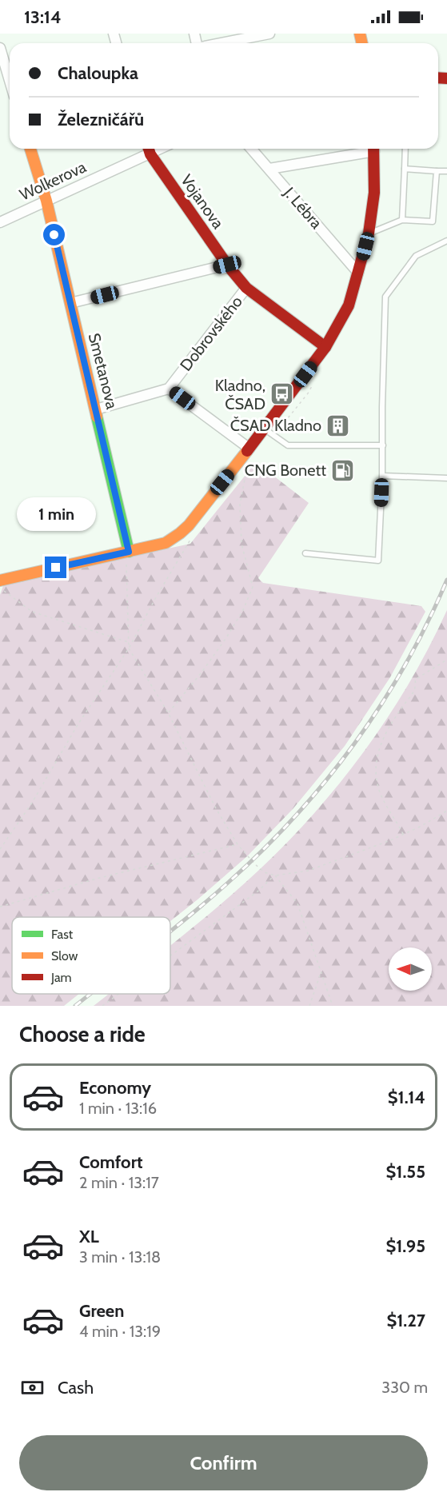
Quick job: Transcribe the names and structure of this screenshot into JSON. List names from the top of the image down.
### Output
{
  "streets": {
    "street": [
      "Wolkerova",
      "Vojanova",
      "J. Lébra",
      "Dobrovského",
      "Smetanova"
    ]
  },
  "crossings": [
    ["Wolkerova", "Vojanova"],
    ["Wolkerova", "Smetanova"],
    ["Vojanova", "Dobrovského"]
  ],
  "places": {
    "bus stop": ["Kladno, ČSAD"],
    "building": ["ČSAD Kladno"],
    "fuel station": ["CNG Bonett"]
  },
  "legend": ["Fast", "Slow", "Jam"],
  "north": "left",
  "page": {
    "status": "13:14",
    "banner": ["Chaloupka", "Železničářů"],
    "bubble": "1 min",
    "heading": "Choose a ride",
    "list": [
      {
        "name": "Economy",
        "note": "1 min · 13:16",
        "value": "$1.14"
      },
      {
        "name": "Comfort",
        "note": "2 min · 13:17",
        "value": "$1.55"
      },
      {
        "name": "XL",
        "note": "3 min · 13:18",
        "value": "$1.95"
      },
      {
        "name": "Green",
        "note": "4 min · 13:19",
        "value": "$1.27"
      }
    ],
    "pay": ["Cash", "330 m"],
    "buttons": "Confirm"
  }
}
